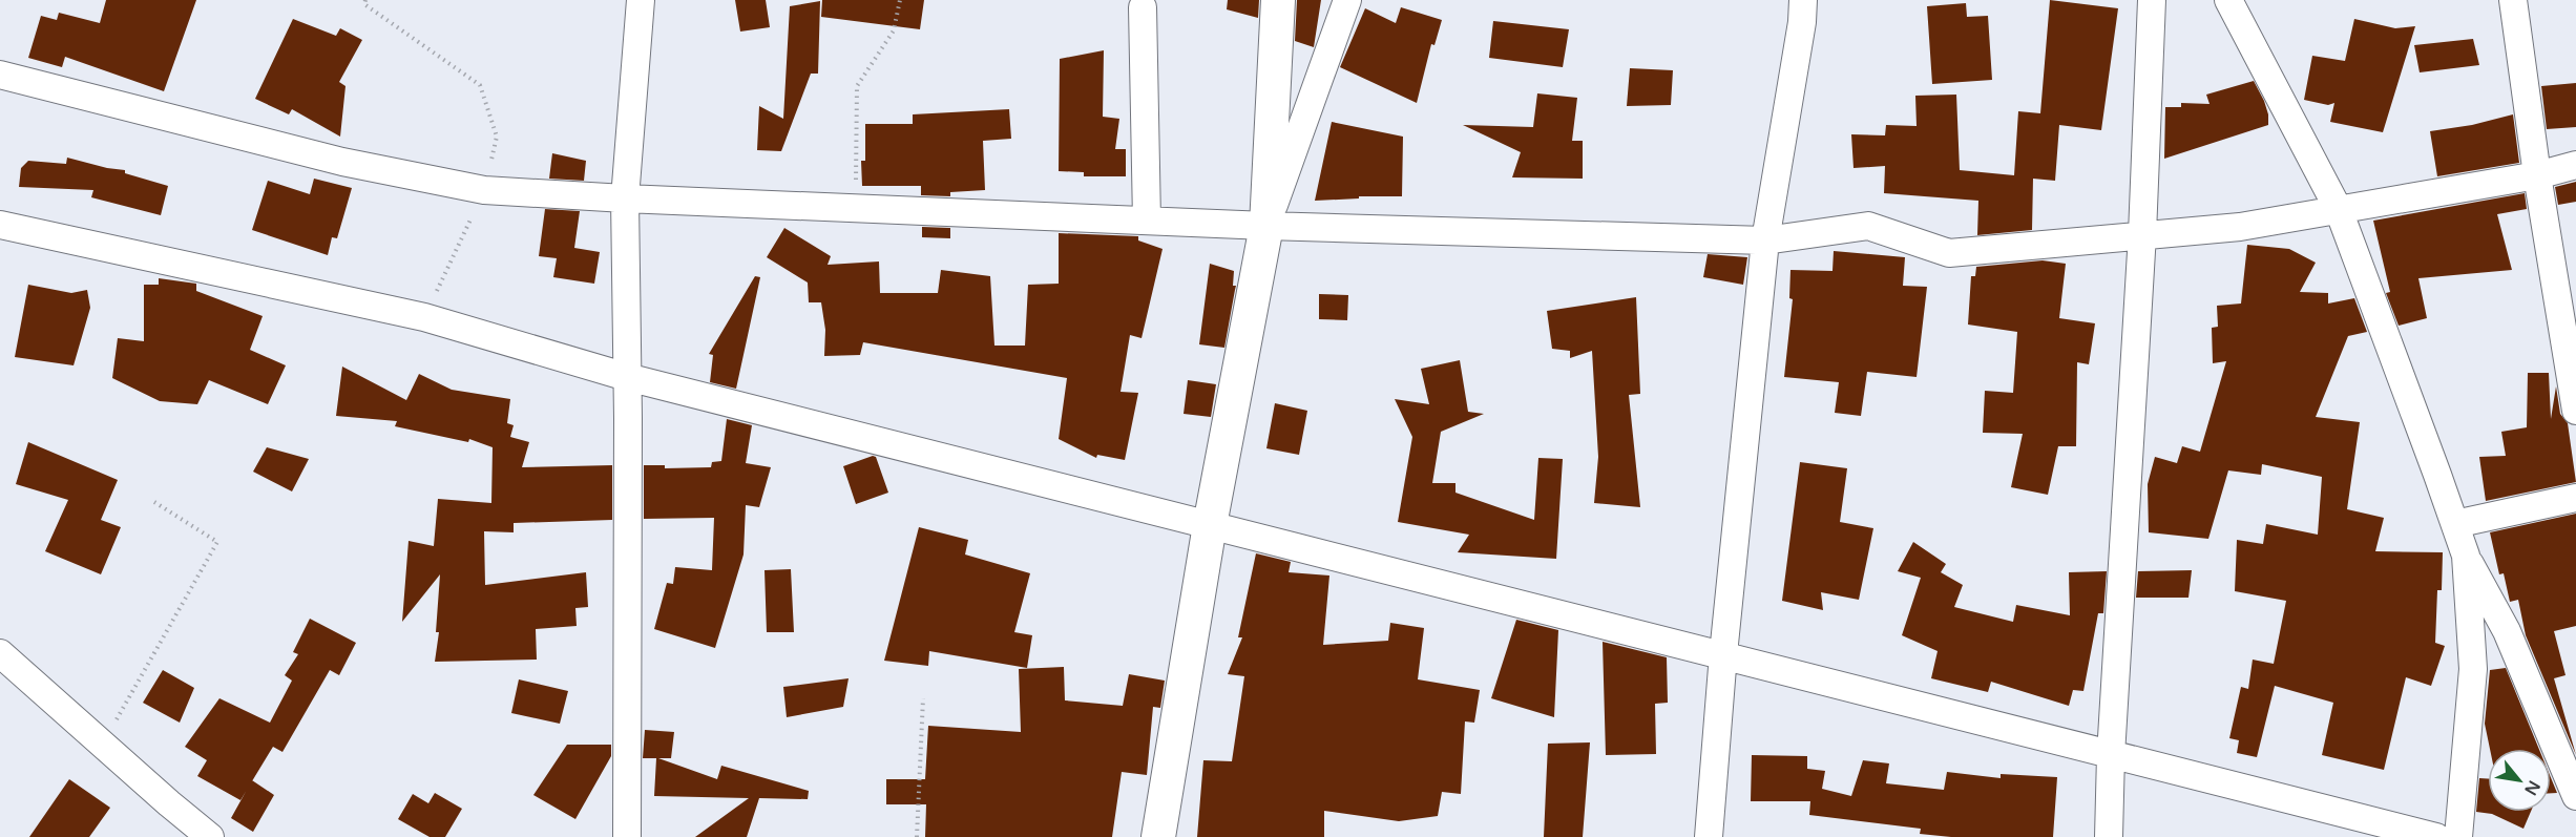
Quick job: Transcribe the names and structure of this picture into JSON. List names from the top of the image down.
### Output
{
  "north": "bottom right"
}
